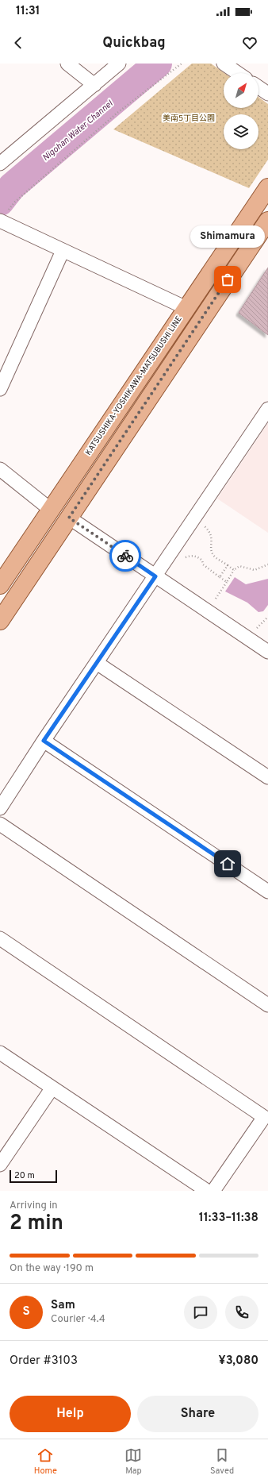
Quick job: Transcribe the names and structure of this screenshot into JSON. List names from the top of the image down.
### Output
{
  "streets": {
    "main road": ["KATSUSHIKA-YOSHIKAWA-MATSUBUSHI LINE"]
  },
  "water": ["Nigohan Water Channel"],
  "parks": ["美南5丁目公園"],
  "places": ["Shimamura"],
  "scale_bar": "20 m",
  "north": "top right",
  "page": {
    "status": "11:31",
    "header": "Quickbag",
    "bubble": "Shimamura",
    "scale": "20 m",
    "heading": ["2 min", "Arriving in", "11:33–11:38"],
    "panel": [
      "Sam",
      "Courier · 4.4",
      "Order #3103",
      "¥3,080"
    ],
    "bar": "On the way · 190 m",
    "round": "S",
    "buttons": ["Help", "Share"],
    "tabs": ["Home", "Map", "Saved"]
  }
}
